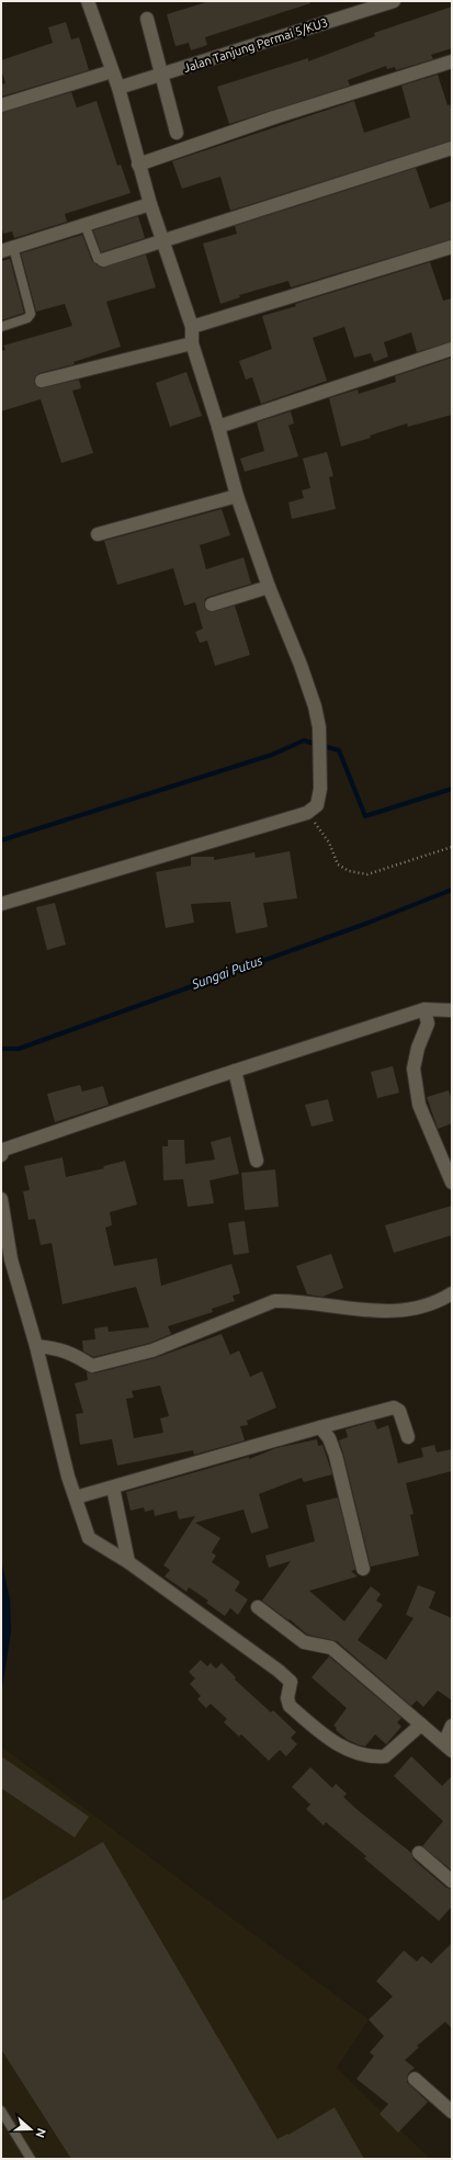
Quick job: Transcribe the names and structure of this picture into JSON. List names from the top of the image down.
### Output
{
  "streets": {
    "street": ["Jalan Tanjung Permai 5/KU3"]
  },
  "water": ["Sungai Putus"],
  "north": "right"
}
